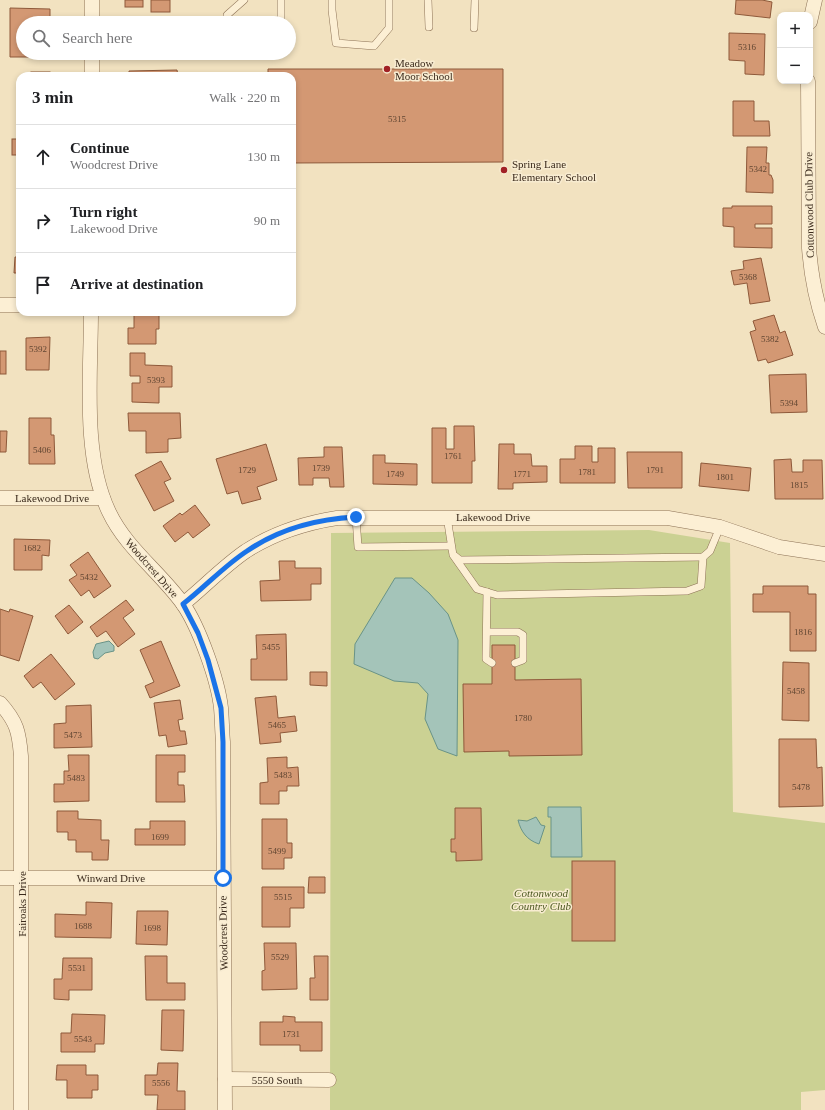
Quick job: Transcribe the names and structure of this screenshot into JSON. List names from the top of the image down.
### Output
{
  "streets": {
    "street": [
      "Cottonwood Club Drive",
      "Lakewood Drive",
      "Woodcrest Drive",
      "Winward Drive",
      "Fairoaks Drive",
      "5550 South"
    ]
  },
  "crossings": [
    ["Lakewood Drive", "Woodcrest Drive"],
    ["Woodcrest Drive", "Winward Drive"],
    ["Woodcrest Drive", "5550 South"],
    ["Winward Drive", "Fairoaks Drive"]
  ],
  "parks": ["Cottonwood Country Club"],
  "places": ["Meadow Moor School", "Spring Lane Elementary School"],
  "house_numbers": [
    "5316",
    "5315",
    "5342",
    "5368",
    "5382",
    "5392",
    "5393",
    "5394",
    "5406",
    "1761",
    "1739",
    "1729",
    "1791",
    "1781",
    "1749",
    "1771",
    "1801",
    "1815",
    "1682",
    "5432",
    "1816",
    "5455",
    "5458",
    "1780",
    "5465",
    "5473",
    "5483",
    "5483",
    "5478",
    "1699",
    "5499",
    "5515",
    "1688",
    "1698",
    "5529",
    "5531",
    "1731",
    "5543",
    "5556"
  ],
  "page": {
    "map_buttons": ["+", "−"],
    "search": "Search here",
    "heading": ["3 min", "Walk · 220 m"],
    "list": [
      ["Continue", "Woodcrest Drive", "130 m"],
      ["Turn right", "Lakewood Drive", "90 m"],
      "Arrive at destination"
    ]
  }
}
